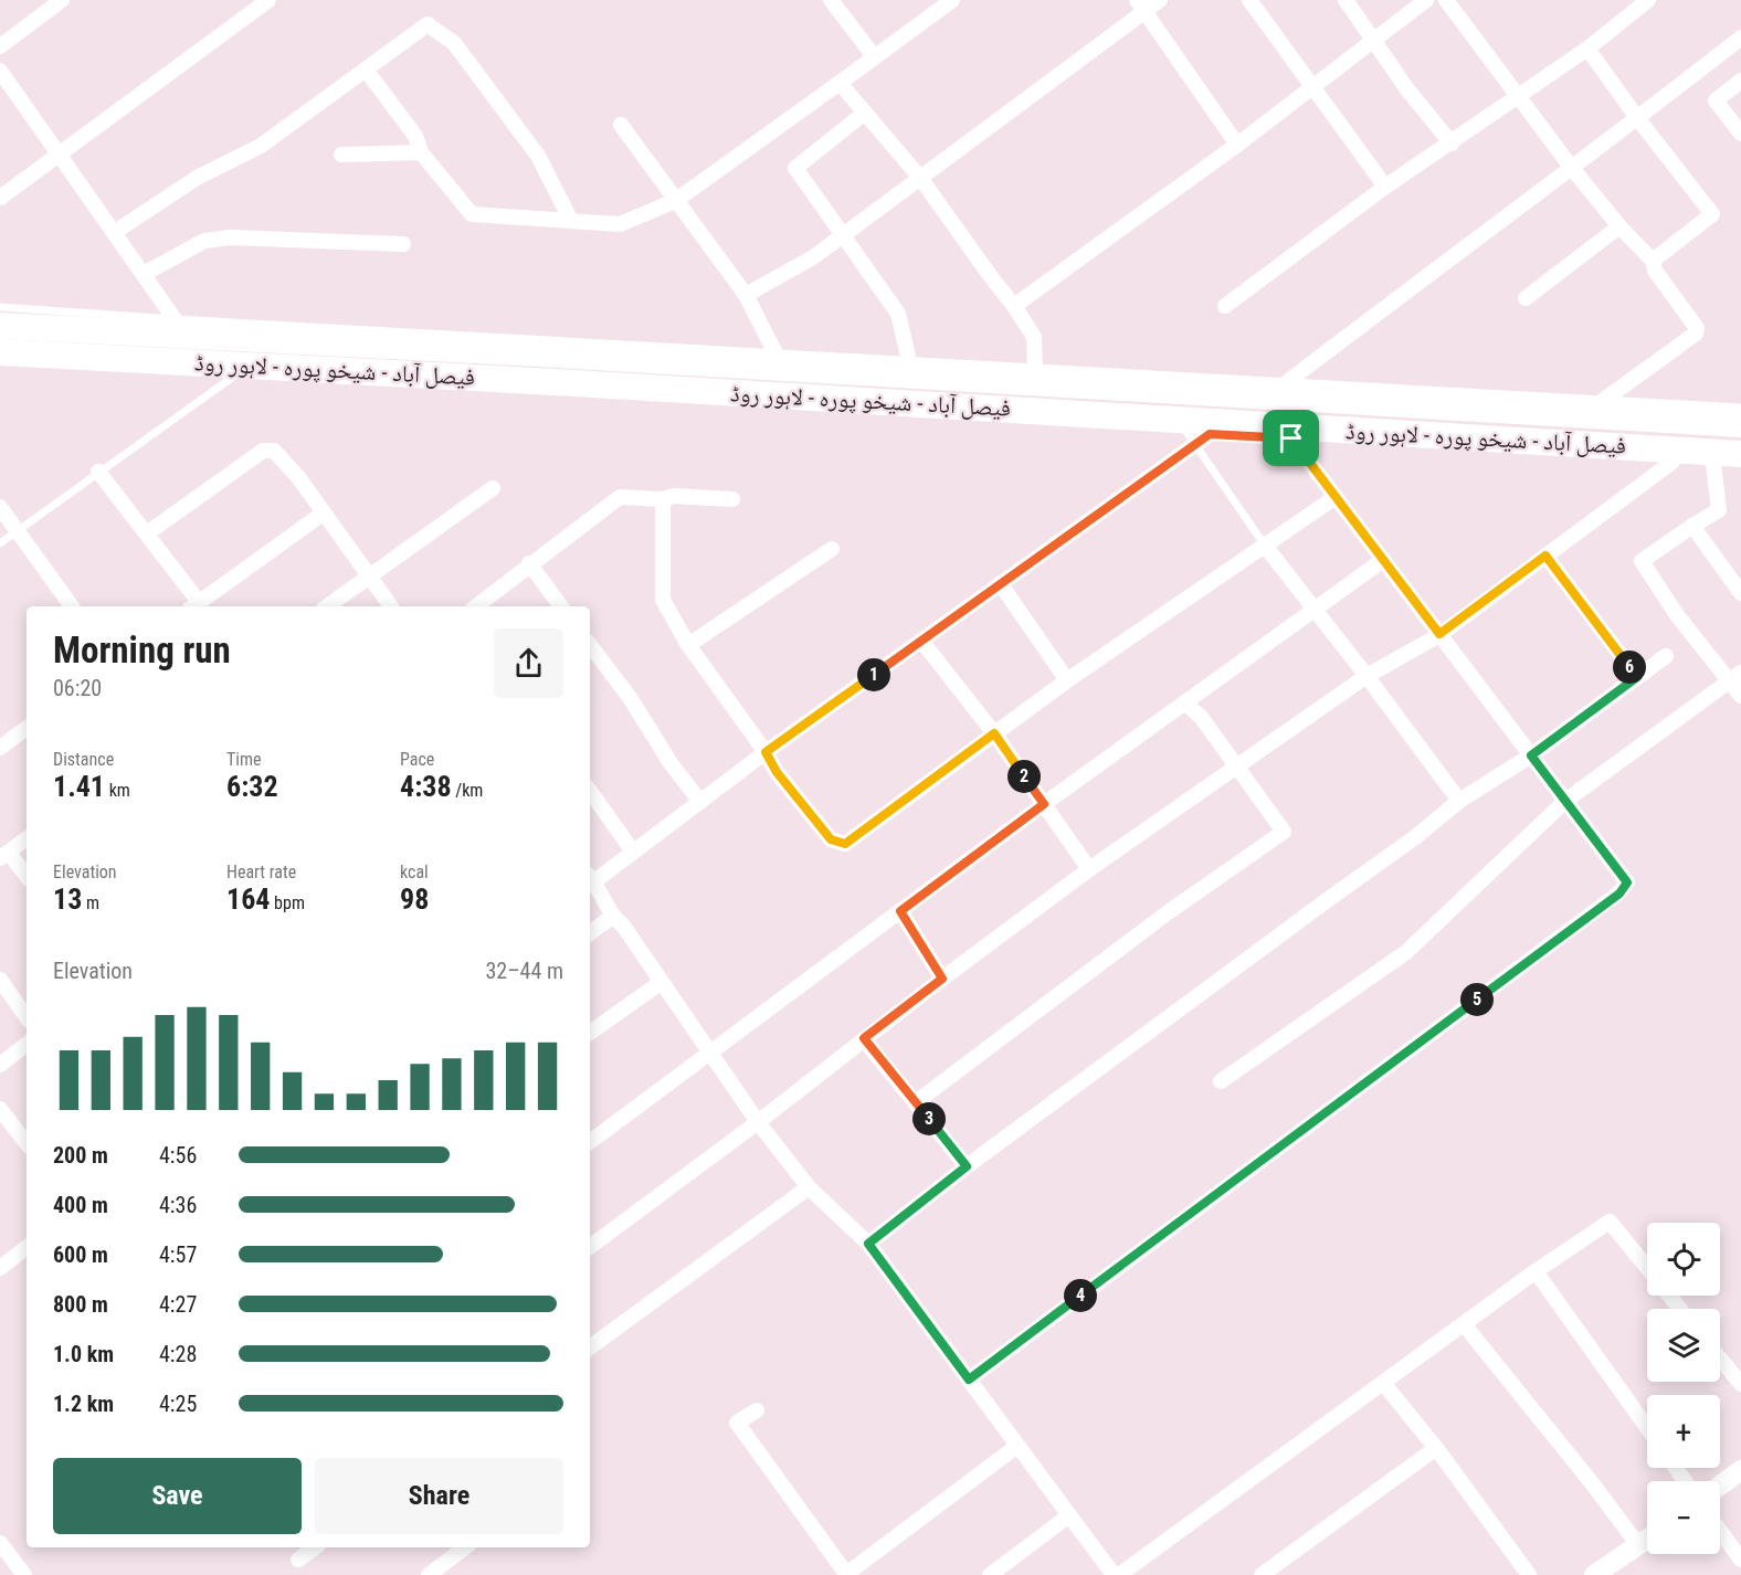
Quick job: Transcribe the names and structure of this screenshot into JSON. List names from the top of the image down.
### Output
{
  "streets": {
    "highway": ["فیصل آباد - شیخو پورہ - لاہور روڈ"]
  },
  "page": {
    "heading": ["Morning run", "06:20"],
    "pins": [
      "6",
      "1",
      "2",
      "5",
      "3",
      "4"
    ],
    "stats": [
      ["Distance", "1.41 km"],
      ["Time", "6:32"],
      ["Pace", "4:38 /km"],
      ["Elevation", "13 m"],
      ["Heart rate", "164 bpm"],
      ["kcal", "98"]
    ],
    "chart": ["Elevation", "32–44 m"],
    "list": [
      {
        "name": "200 m",
        "note": "4:56"
      },
      {
        "name": "400 m",
        "note": "4:36"
      },
      {
        "name": "600 m",
        "note": "4:57"
      },
      {
        "name": "800 m",
        "note": "4:27"
      },
      {
        "name": "1.0 km",
        "note": "4:28"
      },
      {
        "name": "1.2 km",
        "note": "4:25"
      }
    ],
    "map_buttons": ["+", "−"],
    "buttons": ["Save", "Share"]
  }
}
